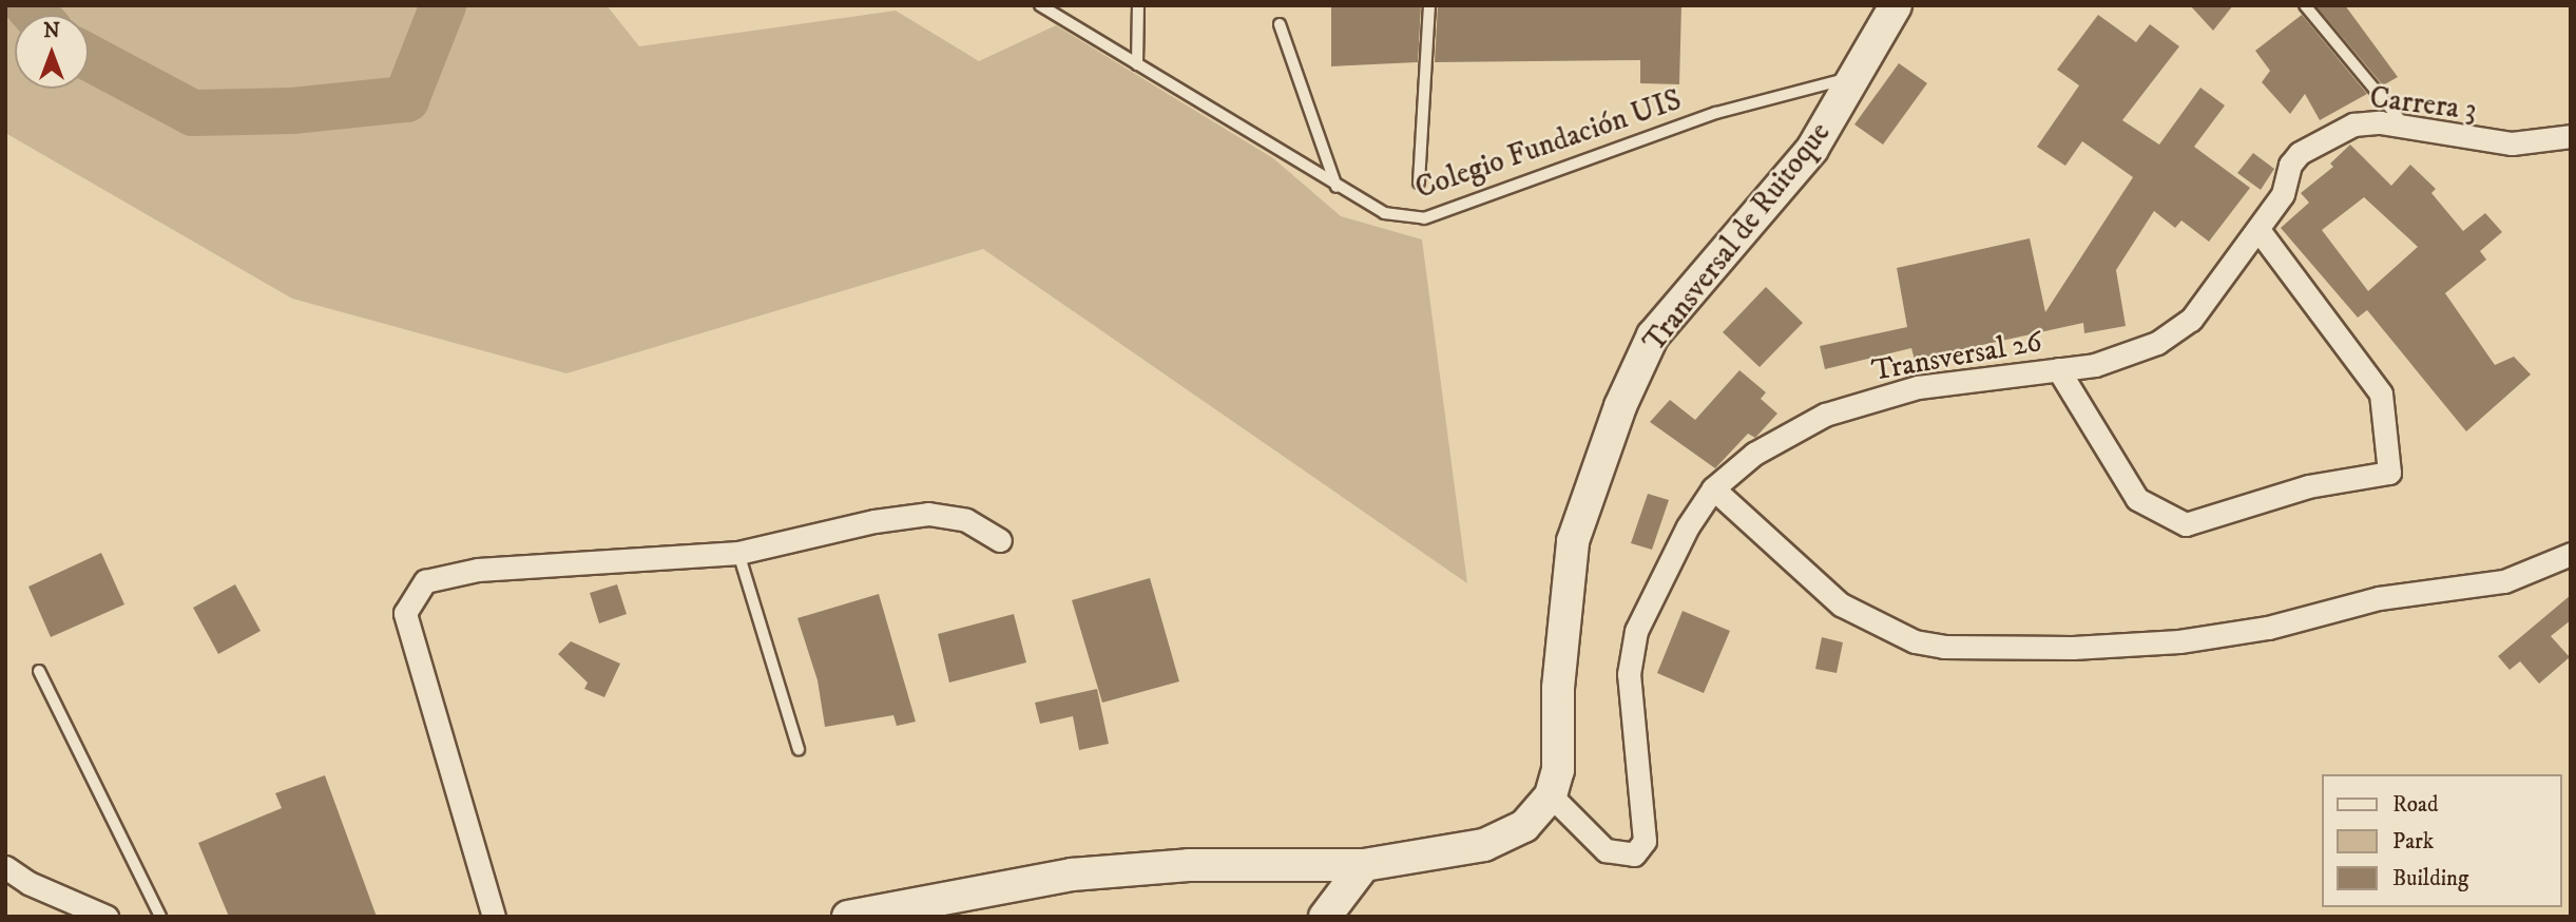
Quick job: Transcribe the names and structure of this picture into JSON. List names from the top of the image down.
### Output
{
  "streets": {
    "street": ["Carrera 3", "Transversal de Ruitoque", "Transversal 26"],
    "lane": ["Colegio Fundación UIS"]
  },
  "crossings": [
    ["Carrera 3", "Transversal 26"],
    ["Colegio Fundación UIS", "Transversal de Ruitoque"],
    ["Transversal de Ruitoque", "Transversal 26"]
  ],
  "legend": ["Road", "Park", "Building"],
  "north": "top"
}
